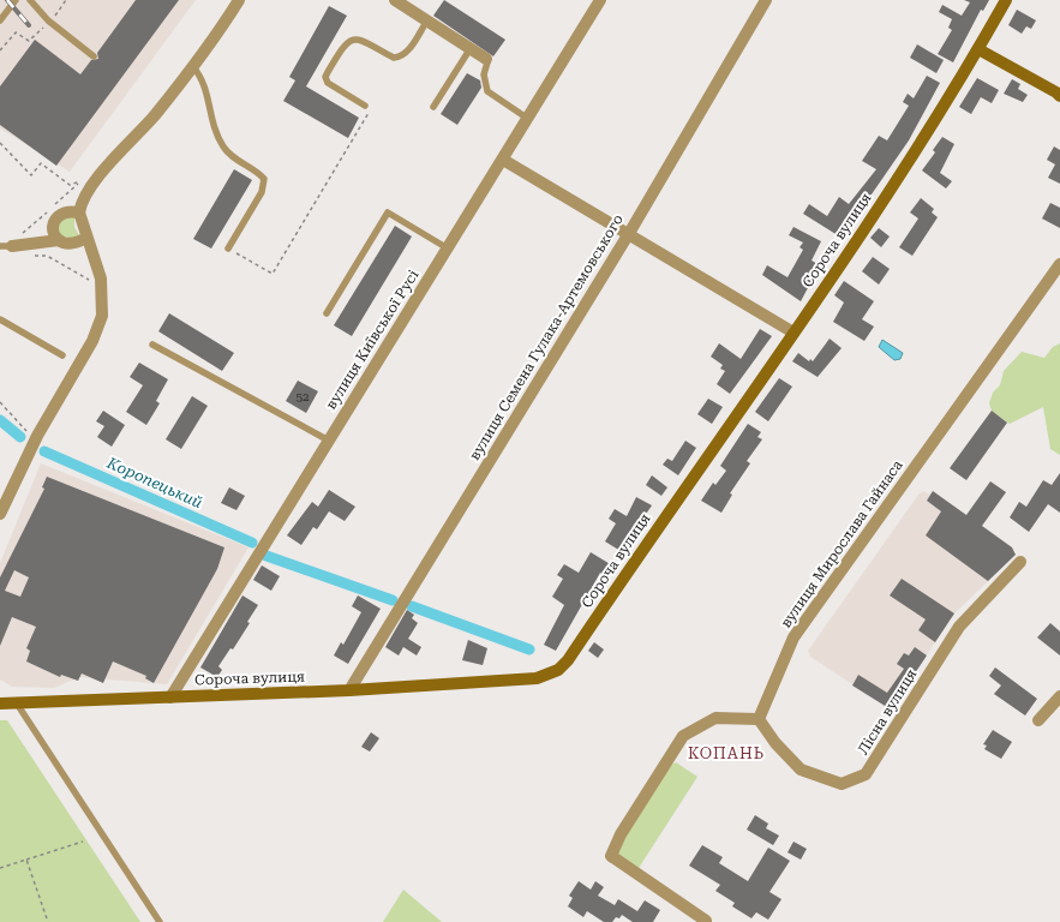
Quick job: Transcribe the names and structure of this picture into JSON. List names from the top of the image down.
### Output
{
  "streets": {
    "main road": ["Сороча вулиця"],
    "street": [
      "вулиця Семена Гулака-Артемовського",
      "вулиця Київської Русі",
      "вулиця Мирослава Гайнаса",
      "Лісна вулиця"
    ]
  },
  "crossings": [
    ["Сороча вулиця", "вулиця Семена Гулака-Артемовського"],
    ["Сороча вулиця", "вулиця Київської Русі"],
    ["вулиця Мирослава Гайнаса", "Лісна вулиця"]
  ],
  "districts": ["КОПАНЬ"],
  "water": ["Коропецький"],
  "house_numbers": ["52"]
}
